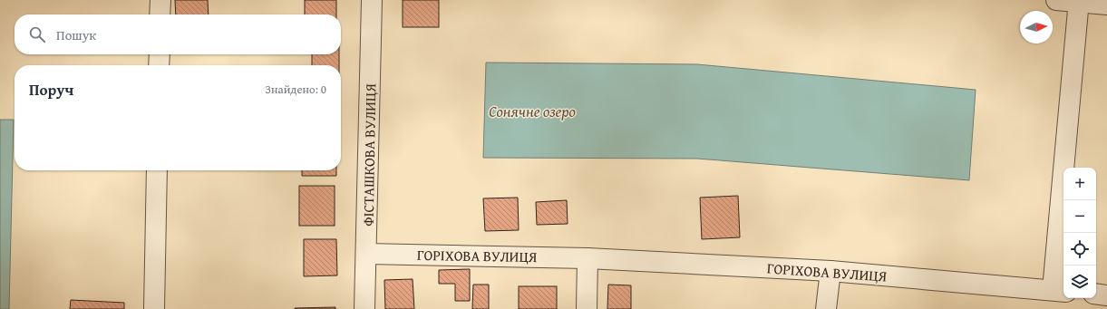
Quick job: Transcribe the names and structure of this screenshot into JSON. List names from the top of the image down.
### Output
{
  "streets": {
    "street": ["ФІСТАШКОВА ВУЛИЦЯ", "ГОРІХОВА ВУЛИЦЯ"]
  },
  "crossings": [
    ["ФІСТАШКОВА ВУЛИЦЯ", "ГОРІХОВА ВУЛИЦЯ"]
  ],
  "water": ["Сонячне озеро"],
  "north": "right",
  "page": {
    "search": "Пошук",
    "heading": ["Поруч", "Знайдено: 0"],
    "map_buttons": ["+", "−"]
  }
}
